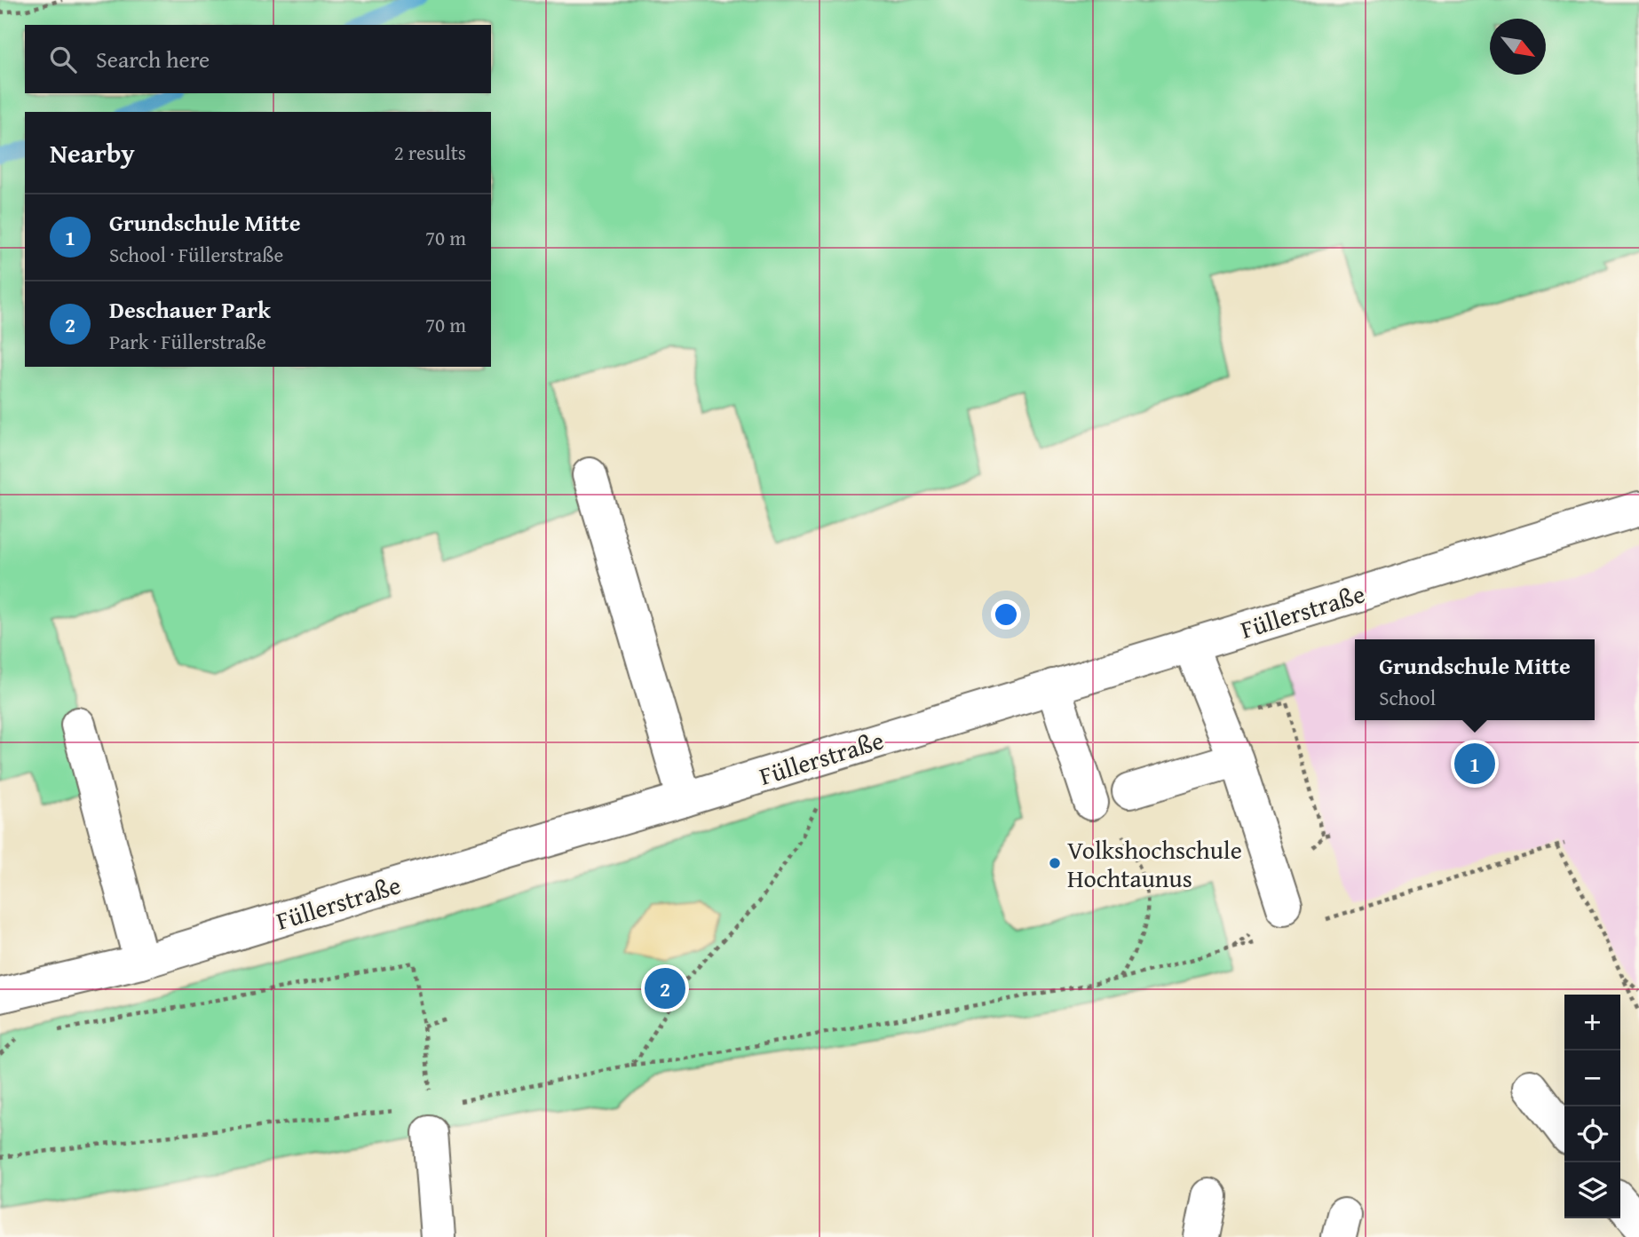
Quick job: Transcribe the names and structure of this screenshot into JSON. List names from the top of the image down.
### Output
{
  "streets": {
    "main road": ["Füllerstraße"]
  },
  "places": ["Volkshochschule Hochtaunus"],
  "north": "bottom right",
  "page": {
    "search": "Search here",
    "heading": ["Nearby", "2 results"],
    "list": [
      {
        "mark": "1",
        "name": "Grundschule Mitte",
        "note": "School · Füllerstraße",
        "value": "70 m"
      },
      {
        "mark": "2",
        "name": "Deschauer Park",
        "note": "Park · Füllerstraße",
        "value": "70 m"
      }
    ],
    "popup": ["Grundschule Mitte", "School"],
    "pins": ["1", "2"],
    "map_buttons": ["+", "−"]
  }
}
